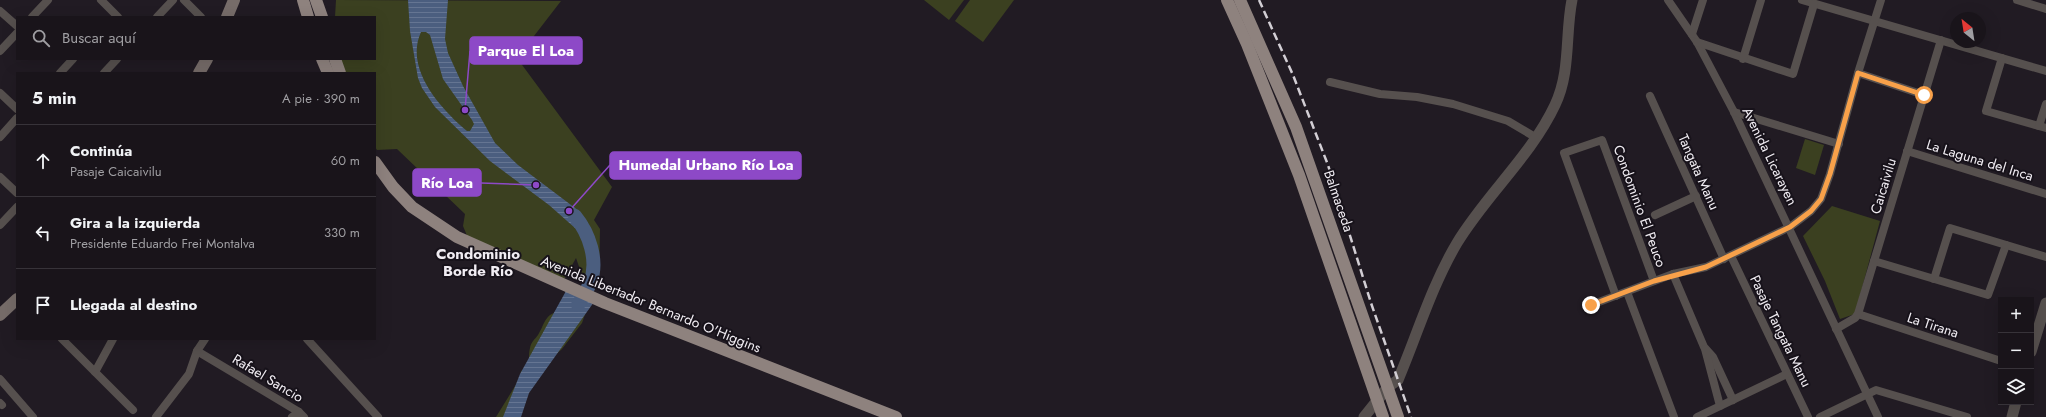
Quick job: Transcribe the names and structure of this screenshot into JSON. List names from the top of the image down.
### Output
{
  "streets": {
    "main road": ["Balmaceda", "Avenida Libertador Bernardo O'Higgins"],
    "street": [
      "Avenida Licarayen",
      "La Laguna del Inca",
      "Tangata Manu",
      "Caicaivilu",
      "Condominio El Peuco",
      "La Tirana",
      "Pasaje Tangata Manu",
      "Rafael Sancio"
    ]
  },
  "crossings": [
    ["La Laguna del Inca", "Caicaivilu"],
    ["Tangata Manu", "Pasaje Tangata Manu"],
    ["Caicaivilu", "La Tirana"]
  ],
  "districts": ["Condominio Borde Río"],
  "places": ["Parque El Loa", "Río Loa", "Humedal Urbano Río Loa"],
  "north": "top left",
  "page": {
    "search": "Buscar aquí",
    "heading": ["5 min", "A pie · 390 m"],
    "list": [
      ["Continúa", "Pasaje Caicaivilu", "60 m"],
      ["Gira a la izquierda", "Presidente Eduardo Frei Montalva", "330 m"],
      "Llegada al destino"
    ],
    "map_buttons": ["+", "−"]
  }
}
